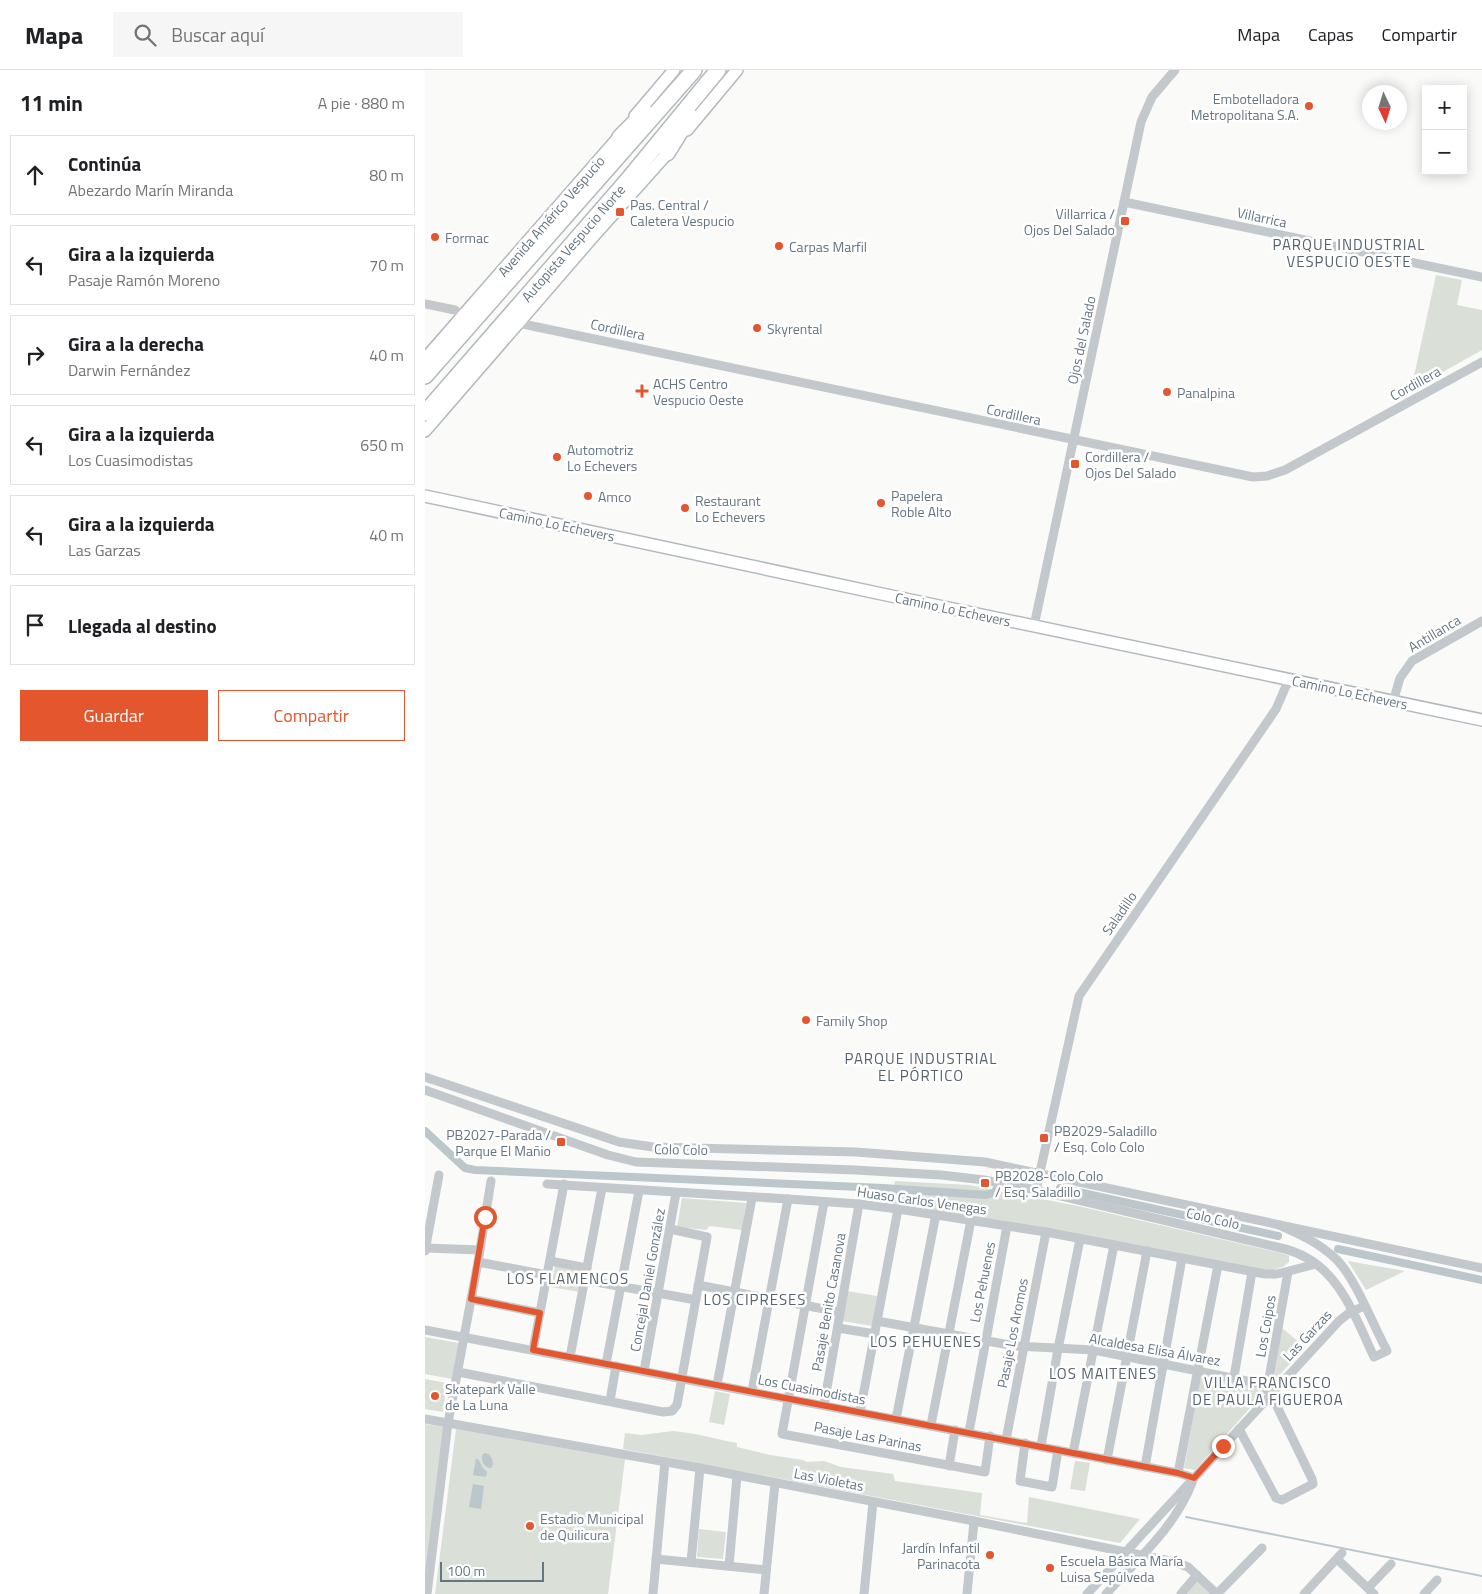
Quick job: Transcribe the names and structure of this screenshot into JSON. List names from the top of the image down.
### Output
{
  "streets": {
    "highway": ["Autopista Vespucio Norte"],
    "main road": ["Avenida Américo Vespucio", "Camino Lo Echevers"],
    "street": [
      "Villarrica",
      "Cordillera",
      "Ojos del Salado",
      "Antillanca",
      "Saladillo",
      "Colo Colo",
      "Huaso Carlos Venegas",
      "Concejal Daniel González",
      "Los Pehuenes",
      "Pasaje Benito Casanova",
      "Los Coipos",
      "Pasaje Los Aromos",
      "Las Garzas",
      "Alcaldesa Elisa Álvarez",
      "Los Cuasimodistas",
      "Pasaje Las Parinas",
      "Las Violetas"
    ]
  },
  "crossings": [
    ["Villarrica", "Ojos del Salado"],
    ["Cordillera", "Ojos del Salado"],
    ["Ojos del Salado", "Camino Lo Echevers"],
    ["Camino Lo Echevers", "Antillanca"],
    ["Camino Lo Echevers", "Saladillo"],
    ["Saladillo", "Colo Colo"],
    ["Colo Colo", "Huaso Carlos Venegas"],
    ["Colo Colo", "Las Garzas"],
    ["Huaso Carlos Venegas", "Concejal Daniel González"],
    ["Huaso Carlos Venegas", "Los Pehuenes"],
    ["Huaso Carlos Venegas", "Pasaje Benito Casanova"],
    ["Huaso Carlos Venegas", "Los Coipos"],
    ["Huaso Carlos Venegas", "Pasaje Los Aromos"],
    ["Concejal Daniel González", "Los Cuasimodistas"],
    ["Los Pehuenes", "Alcaldesa Elisa Álvarez"],
    ["Los Pehuenes", "Los Cuasimodistas"],
    ["Pasaje Benito Casanova", "Los Cuasimodistas"],
    ["Los Coipos", "Alcaldesa Elisa Álvarez"],
    ["Pasaje Los Aromos", "Alcaldesa Elisa Álvarez"],
    ["Pasaje Los Aromos", "Los Cuasimodistas"],
    ["Las Garzas", "Alcaldesa Elisa Álvarez"],
    ["Las Garzas", "Los Cuasimodistas"],
    ["Las Garzas", "Las Violetas"],
    ["Los Cuasimodistas", "Pasaje Las Parinas"]
  ],
  "districts": [
    "PARQUE INDUSTRIAL VESPUCIO OESTE",
    "PARQUE INDUSTRIAL EL PÓRTICO",
    "LOS FLAMENCOS",
    "LOS CIPRESES",
    "LOS PEHUENES",
    "LOS MAITENES",
    "VILLA FRANCISCO DE PAULA FIGUEROA"
  ],
  "places": {
    "other": [
      "Embotelladora Metropolitana S.A.",
      "Formac",
      "Carpas Marfil",
      "Skyrental",
      "Panalpina",
      "Automotriz Lo Echevers",
      "Amco",
      "Papelera Roble Alto",
      "Restaurant Lo Echevers",
      "Family Shop",
      "Skatepark Valle de La Luna",
      "Estadio Municipal de Quilicura",
      "Jardín Infantil Parinacota",
      "Escuela Básica María Luisa Sepúlveda"
    ],
    "transit": [
      "Pas. Central / Caletera Vespucio",
      "Villarrica / Ojos Del Salado",
      "Cordillera / Ojos Del Salado",
      "PB2029-Saladillo / Esq. Colo Colo",
      "PB2027-Parada / Parque El Mañio",
      "PB2028-Colo Colo / Esq. Saladillo"
    ],
    "health": ["ACHS Centro Vespucio Oeste"]
  },
  "scale_bar": "100 m",
  "north": "bottom",
  "page": {
    "header": "Mapa",
    "search": "Buscar aquí",
    "nav": ["Mapa", "Capas", "Compartir"],
    "heading": ["11 min", "A pie · 880 m"],
    "map_buttons": ["+", "−"],
    "list": [
      ["Continúa", "Abezardo Marín Miranda", "80 m"],
      ["Gira a la izquierda", "Pasaje Ramón Moreno", "70 m"],
      ["Gira a la derecha", "Darwin Fernández", "40 m"],
      ["Gira a la izquierda", "Los Cuasimodistas", "650 m"],
      ["Gira a la izquierda", "Las Garzas", "40 m"],
      "Llegada al destino"
    ],
    "buttons": ["Guardar", "Compartir"],
    "scale": "100 m"
  }
}
